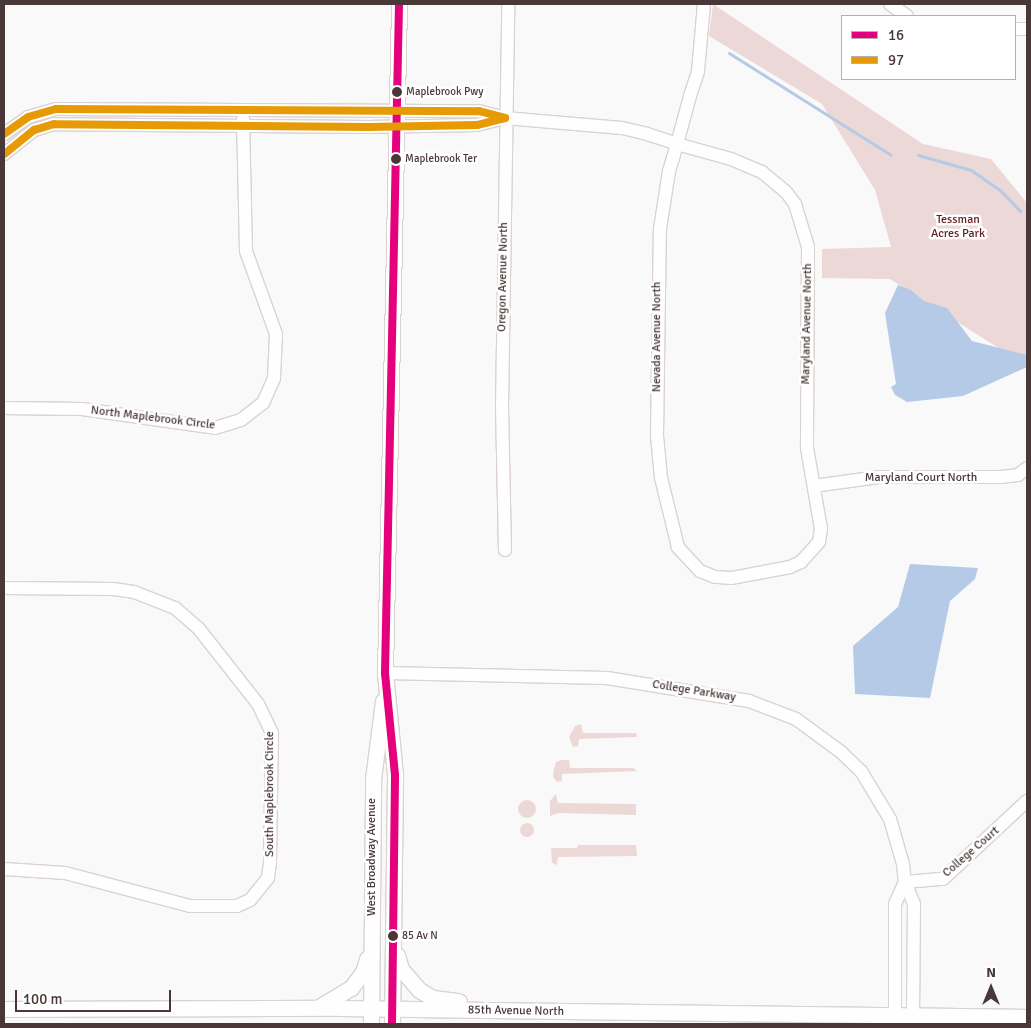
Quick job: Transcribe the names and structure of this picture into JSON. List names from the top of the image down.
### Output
{
  "streets": {
    "main road": ["West Broadway Avenue", "85th Avenue North"],
    "street": [
      "Oregon Avenue North",
      "Maryland Avenue North",
      "Nevada Avenue North",
      "North Maplebrook Circle",
      "Maryland Court North",
      "College Parkway",
      "South Maplebrook Circle",
      "College Court"
    ]
  },
  "crossings": [
    ["Oregon Avenue North", "Maryland Avenue North"],
    ["Maryland Avenue North", "Nevada Avenue North"],
    ["Maryland Avenue North", "Maryland Court North"],
    ["College Parkway", "College Court"],
    ["College Parkway", "West Broadway Avenue"],
    ["College Parkway", "85th Avenue North"],
    ["West Broadway Avenue", "85th Avenue North"]
  ],
  "parks": ["Tessman Acres Park"],
  "places": ["Maplebrook Pwy", "Maplebrook Ter", "85 Av N"],
  "lines": ["transit line 16", "transit line 97"],
  "legend": ["16", "97"],
  "scale_bar": "100 m",
  "north": "top"
}
